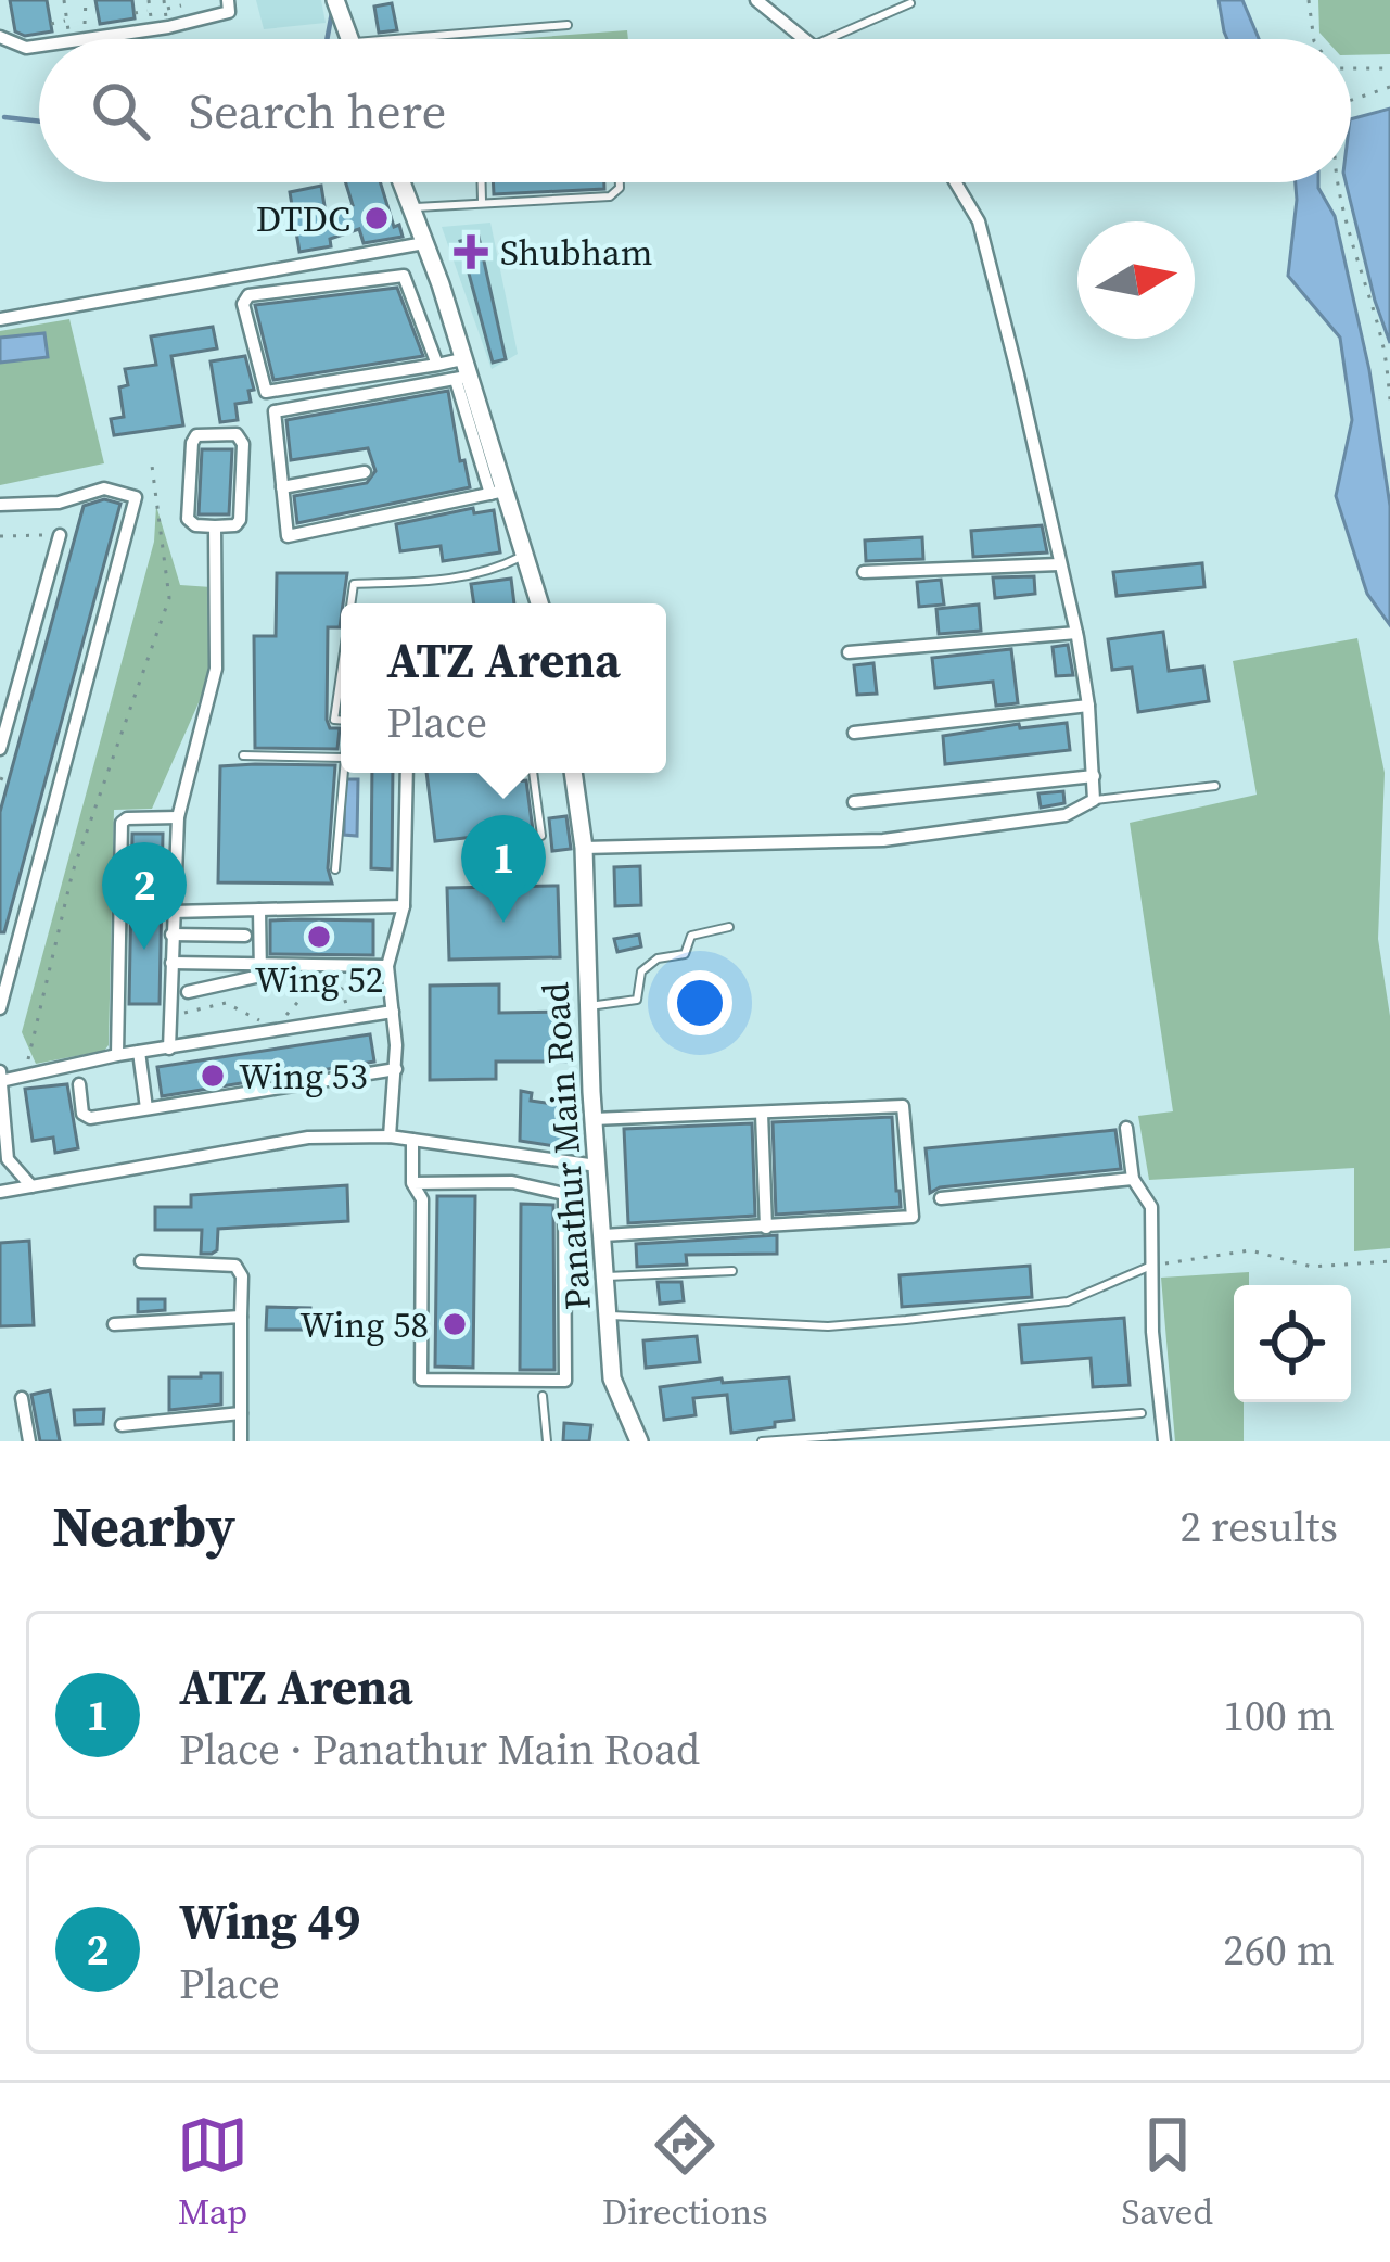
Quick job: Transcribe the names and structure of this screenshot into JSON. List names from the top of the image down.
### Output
{
  "streets": {
    "street": ["Panathur Main Road"]
  },
  "places": {
    "other": [
      "DTDC",
      "Wing 52",
      "Wing 53",
      "Wing 58"
    ],
    "health": ["Shubham"]
  },
  "north": "right",
  "page": {
    "search": "Search here",
    "popup": ["ATZ Arena", "Place"],
    "pins": ["1", "2"],
    "heading": ["Nearby", "2 results"],
    "list": [
      {
        "mark": "1",
        "name": "ATZ Arena",
        "note": "Place · Panathur Main Road",
        "value": "100 m"
      },
      {
        "mark": "2",
        "name": "Wing 49",
        "note": "Place",
        "value": "260 m"
      }
    ],
    "nav": ["Map", "Directions", "Saved"]
  }
}
